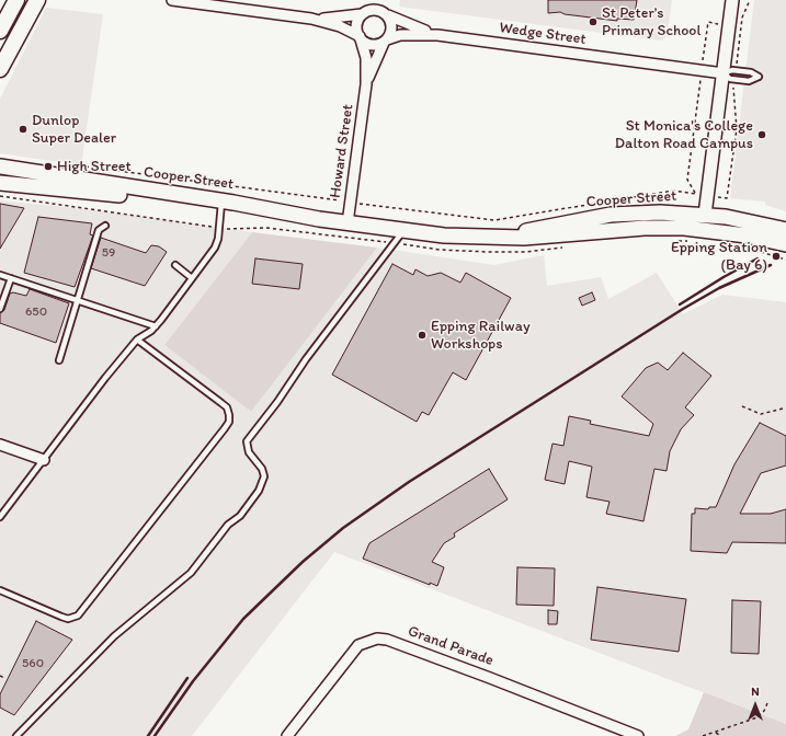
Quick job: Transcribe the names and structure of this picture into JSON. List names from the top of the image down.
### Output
{
  "streets": {
    "main road": ["Cooper Street"],
    "street": ["Wedge Street", "Howard Street", "Grand Parade"]
  },
  "crossings": [
    ["Wedge Street", "Howard Street"],
    ["Howard Street", "Cooper Street"]
  ],
  "places": [
    "St Peter's Primary School",
    "Dunlop Super Dealer",
    "St Monica's College Dalton Road Campus",
    "High Street",
    "Epping Station (Bay 6)",
    "Epping Railway Workshops"
  ],
  "house_numbers": ["59", "650", "560"],
  "north": "top"
}
